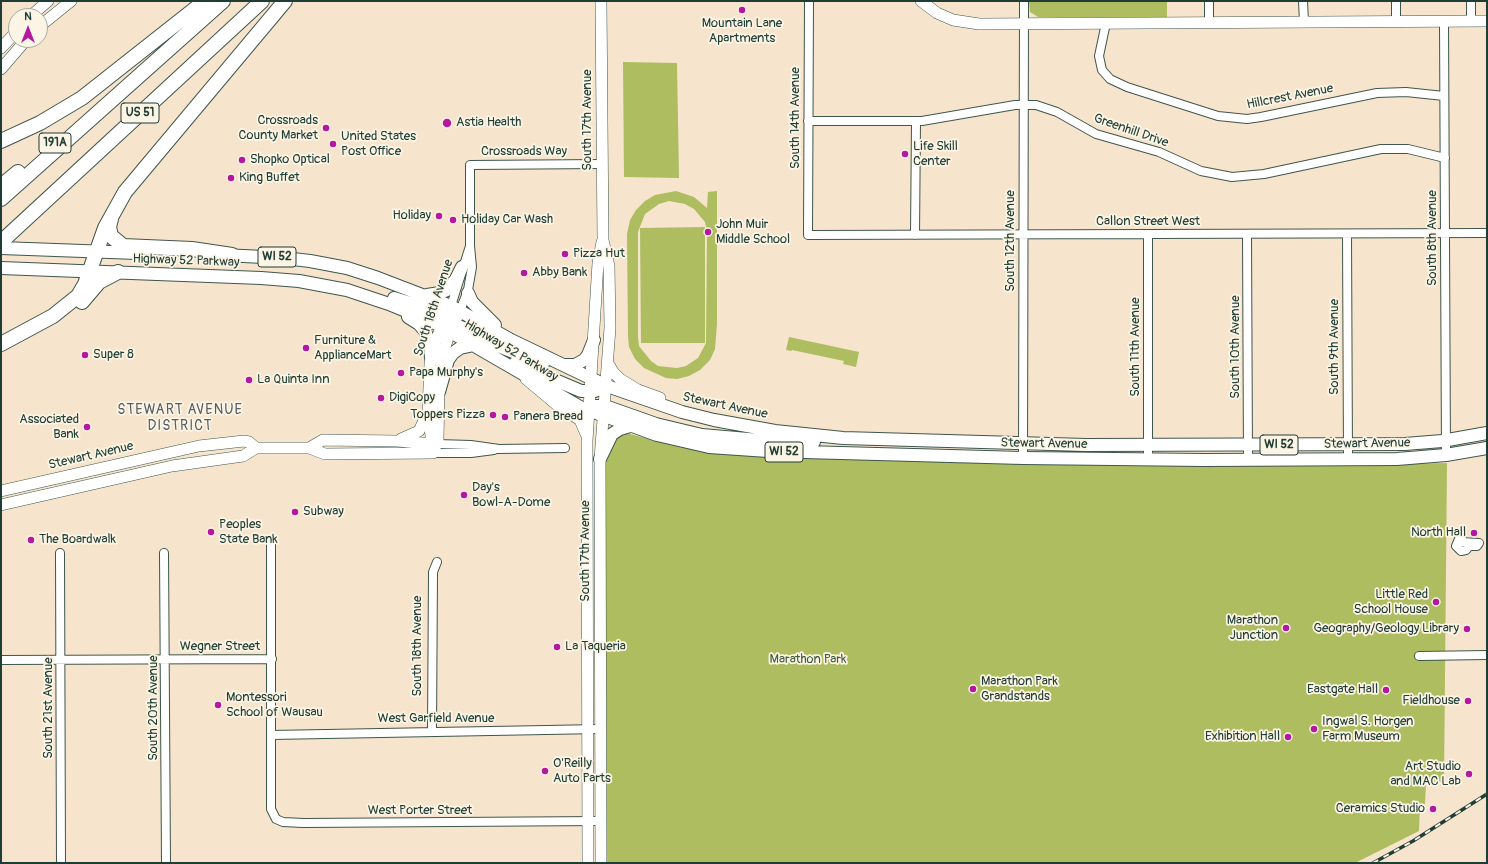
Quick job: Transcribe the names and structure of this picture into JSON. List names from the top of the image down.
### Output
{
  "streets": {
    "highway": ["US 51", "191A"],
    "main road": ["WI 52", "Highway 52 Parkway", "Stewart Avenue"],
    "street": [
      "Hillcrest Avenue",
      "South 14th Avenue",
      "South 17th Avenue",
      "Greenhill Drive",
      "Crossroads Way",
      "Callon Street West",
      "South 8th Avenue",
      "South 12th Avenue",
      "South 18th Avenue",
      "South 11th Avenue",
      "South 10th Avenue",
      "South 9th Avenue",
      "Wegner Street",
      "South 21st Avenue",
      "South 20th Avenue",
      "West Garfield Avenue",
      "West Porter Street"
    ]
  },
  "crossings": [
    ["Hillcrest Avenue", "South 8th Avenue"],
    ["US 51", "191A"],
    ["South 14th Avenue", "Greenhill Drive"],
    ["South 14th Avenue", "Callon Street West"],
    ["South 17th Avenue", "Crossroads Way"],
    ["South 17th Avenue", "Highway 52 Parkway"],
    ["South 17th Avenue", "Stewart Avenue"],
    ["South 17th Avenue", "West Garfield Avenue"],
    ["South 17th Avenue", "West Porter Street"],
    ["Greenhill Drive", "South 8th Avenue"],
    ["Greenhill Drive", "South 12th Avenue"],
    ["Crossroads Way", "South 18th Avenue"],
    ["Callon Street West", "South 8th Avenue"],
    ["Callon Street West", "South 12th Avenue"],
    ["Callon Street West", "South 11th Avenue"],
    ["Callon Street West", "South 10th Avenue"],
    ["Callon Street West", "South 9th Avenue"],
    ["South 8th Avenue", "Stewart Avenue"],
    ["South 12th Avenue", "Stewart Avenue"],
    ["Highway 52 Parkway", "South 18th Avenue"],
    ["Highway 52 Parkway", "Stewart Avenue"],
    ["South 18th Avenue", "Stewart Avenue"],
    ["South 18th Avenue", "West Garfield Avenue"],
    ["South 11th Avenue", "Stewart Avenue"],
    ["South 10th Avenue", "Stewart Avenue"],
    ["South 9th Avenue", "Stewart Avenue"],
    ["Wegner Street", "South 21st Avenue"],
    ["Wegner Street", "South 20th Avenue"],
    ["Wegner Street", "West Porter Street"],
    ["West Garfield Avenue", "West Porter Street"]
  ],
  "districts": ["STEWART AVENUE DISTRICT"],
  "parks": ["Marathon Park"],
  "places": [
    "Mountain Lane Apartments",
    "Astia Health",
    "Crossroads County Market",
    "United States Post Office",
    "Life Skill Center",
    "Shopko Optical",
    "King Buffet",
    "Holiday",
    "Holiday Car Wash",
    "John Muir Middle School",
    "Pizza Hut",
    "Abby Bank",
    "Furniture & ApplianceMart",
    "Super 8",
    "Papa Murphy's",
    "La Quinta Inn",
    "DigiCopy",
    "Toppers Pizza",
    "Panera Bread",
    "Associated Bank",
    "Day's Bowl-A-Dome",
    "Subway",
    "Peoples State Bank",
    "North Hall",
    "The Boardwalk",
    "Little Red School House",
    "Marathon Junction",
    "Geography/Geology Library",
    "La Taqueria",
    "Marathon Park Grandstands",
    "Eastgate Hall",
    "Fieldhouse",
    "Montessori School of Wausau",
    "Ingwal S. Horgen Farm Museum",
    "Exhibition Hall",
    "O'Reilly Auto Parts",
    "Art Studio and MAC Lab",
    "Ceramics Studio"
  ],
  "north": "top"
}
